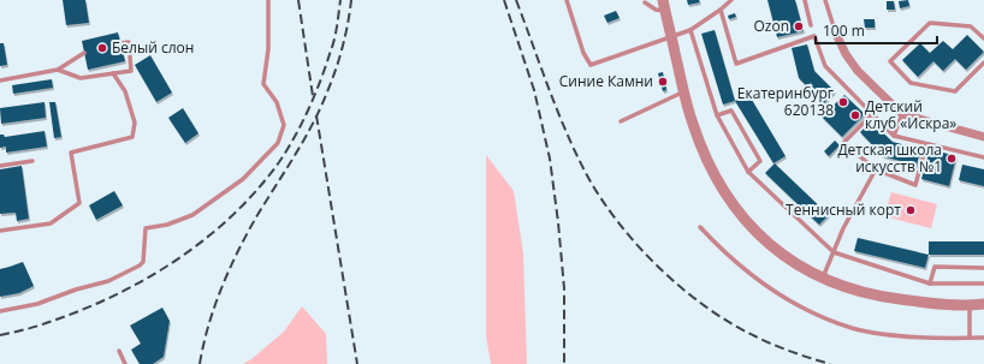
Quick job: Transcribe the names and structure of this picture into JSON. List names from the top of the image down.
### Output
{
  "places": [
    "Ozon",
    "Белый слон",
    "Синие Камни",
    "Екатеринбург 620138",
    "Детский клуб «Искра»",
    "Детская школа искусств №1",
    "Теннисный корт"
  ],
  "scale_bar": "100 m"
}
